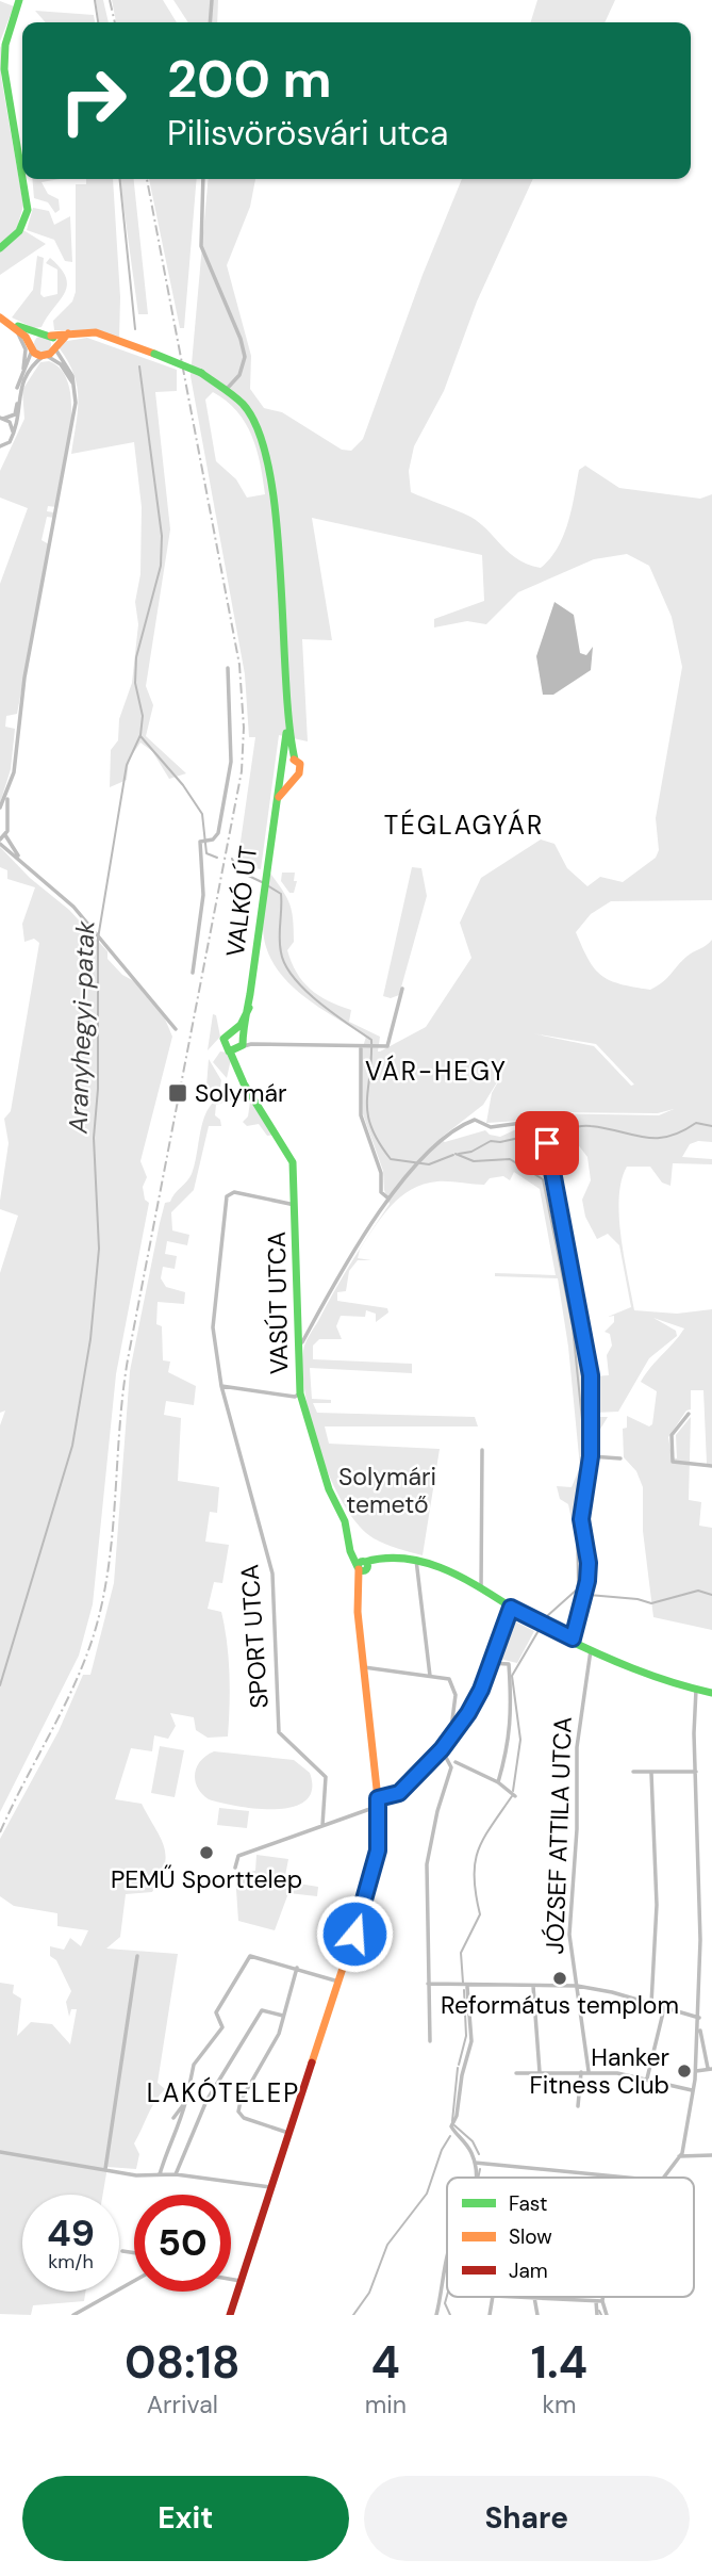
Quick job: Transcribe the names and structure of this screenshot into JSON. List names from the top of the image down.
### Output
{
  "streets": {
    "street": [
      "VALKÓ ÚT",
      "VASÚT UTCA",
      "SPORT UTCA",
      "JÓZSEF ATTILA UTCA"
    ]
  },
  "crossings": [
    ["VALKÓ ÚT", "VASÚT UTCA"],
    ["VASÚT UTCA", "SPORT UTCA"]
  ],
  "districts": ["TÉGLAGYÁR", "VÁR-HEGY", "LAKÓTELEP"],
  "water": ["Aranyhegyi-patak"],
  "parks": ["Solymári temető"],
  "places": {
    "transit": ["Solymár"],
    "other": ["PEMŰ Sporttelep", "Református templom", "Hanker Fitness Club"]
  },
  "legend": ["Fast", "Slow", "Jam"],
  "page": {
    "turn": ["200 m", "Pilisvörösvári utca"],
    "speed": "49 km/h",
    "limit": "50",
    "eta": [
      "08:18",
      "Arrival",
      "4",
      "min",
      "1.4",
      "km"
    ],
    "buttons": ["Exit", "Share"]
  }
}
